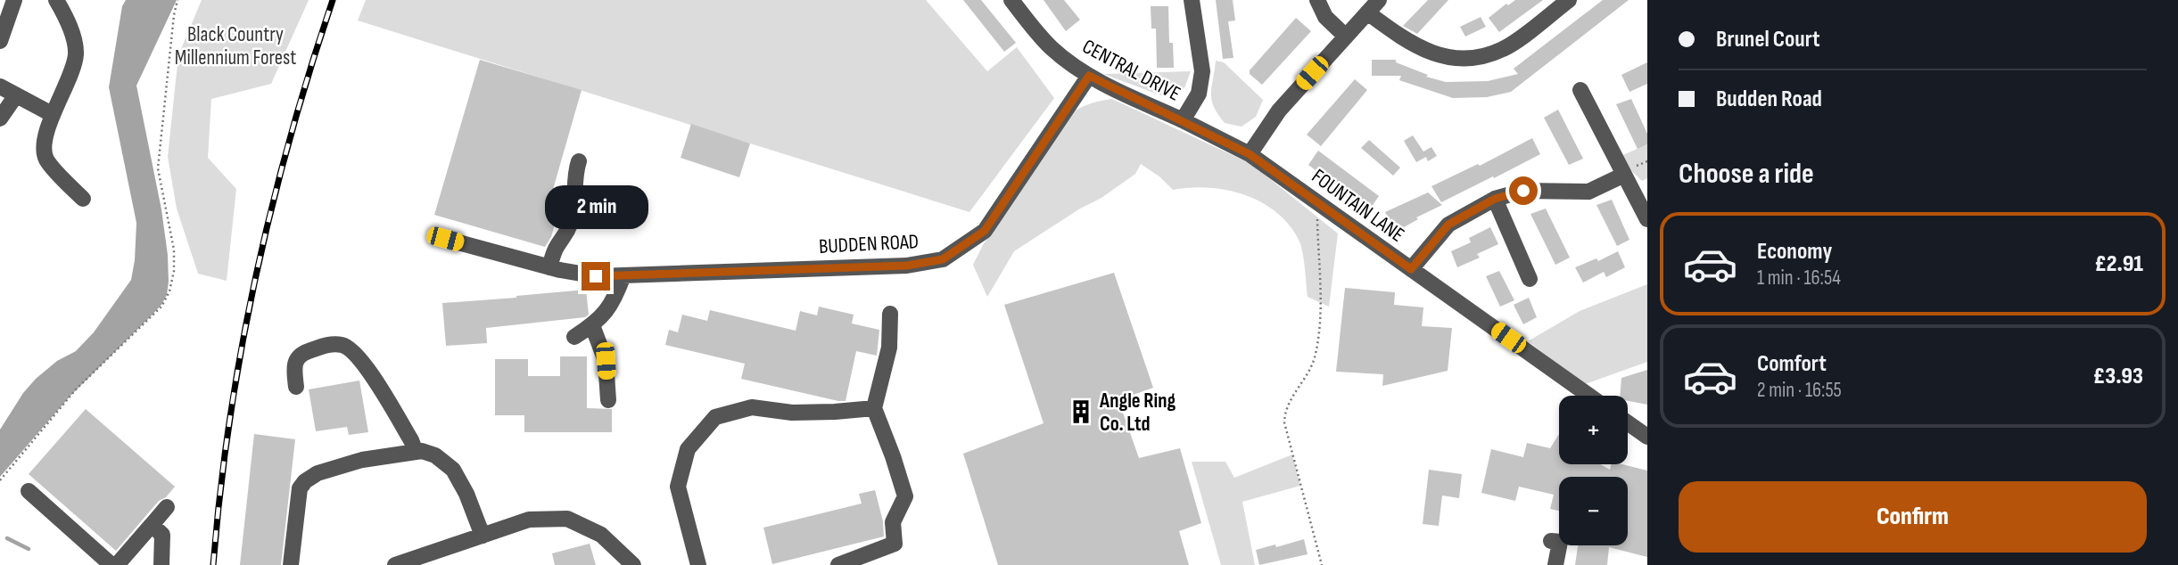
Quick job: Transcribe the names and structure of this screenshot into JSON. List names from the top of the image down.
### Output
{
  "streets": {
    "street": ["CENTRAL DRIVE", "FOUNTAIN LANE", "BUDDEN ROAD"]
  },
  "crossings": [
    ["CENTRAL DRIVE", "FOUNTAIN LANE"],
    ["CENTRAL DRIVE", "BUDDEN ROAD"]
  ],
  "parks": ["Black Country Millennium Forest"],
  "places": {
    "building": ["Angle Ring Co. Ltd"]
  },
  "page": {
    "banner": ["Brunel Court", "Budden Road"],
    "heading": "Choose a ride",
    "bubble": "2 min",
    "list": [
      {
        "name": "Economy",
        "note": "1 min · 16:54",
        "value": "£2.91"
      },
      {
        "name": "Comfort",
        "note": "2 min · 16:55",
        "value": "£3.93"
      }
    ],
    "map_buttons": ["+", "−"],
    "buttons": "Confirm"
  }
}
